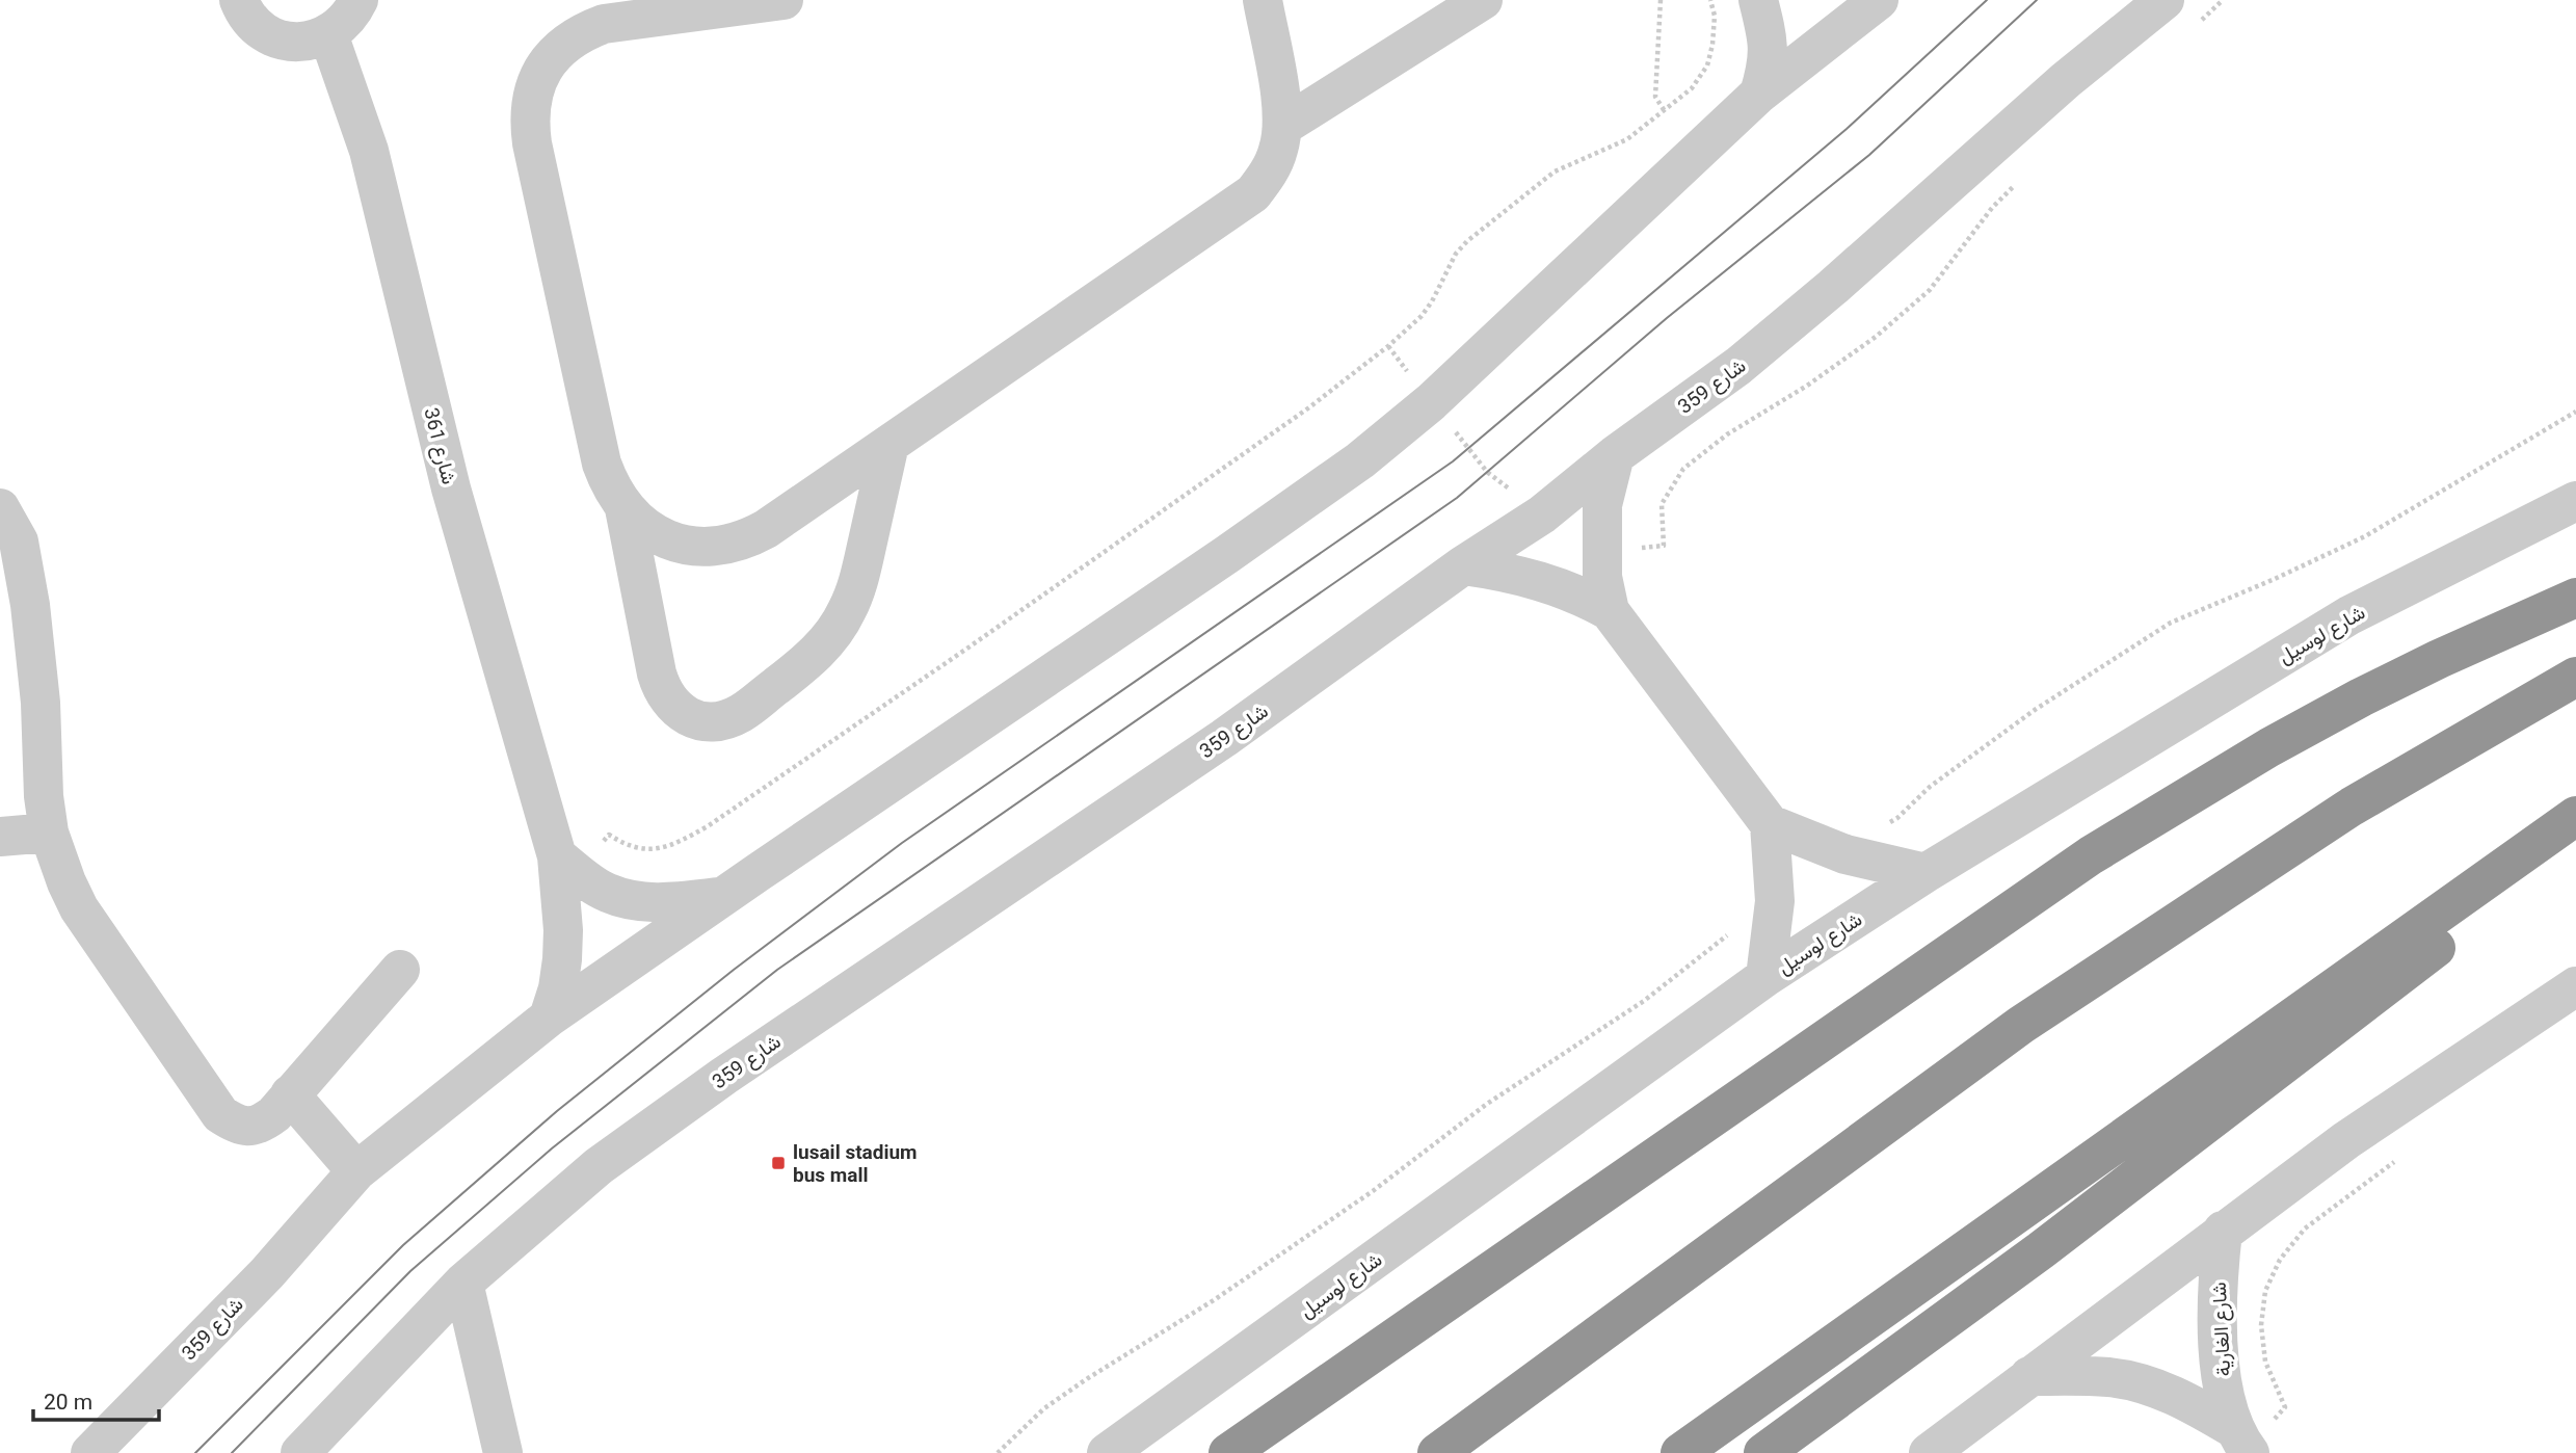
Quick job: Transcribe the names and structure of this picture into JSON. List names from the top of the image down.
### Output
{
  "streets": {
    "street": [
      "شارع 359",
      "شارع 361",
      "شارع لوسيل",
      "شارع الغارية"
    ]
  },
  "crossings": [
    ["شارع 359", "شارع 361"]
  ],
  "places": {
    "transit": ["lusail stadium bus mall"]
  },
  "scale_bar": "20 m"
}
